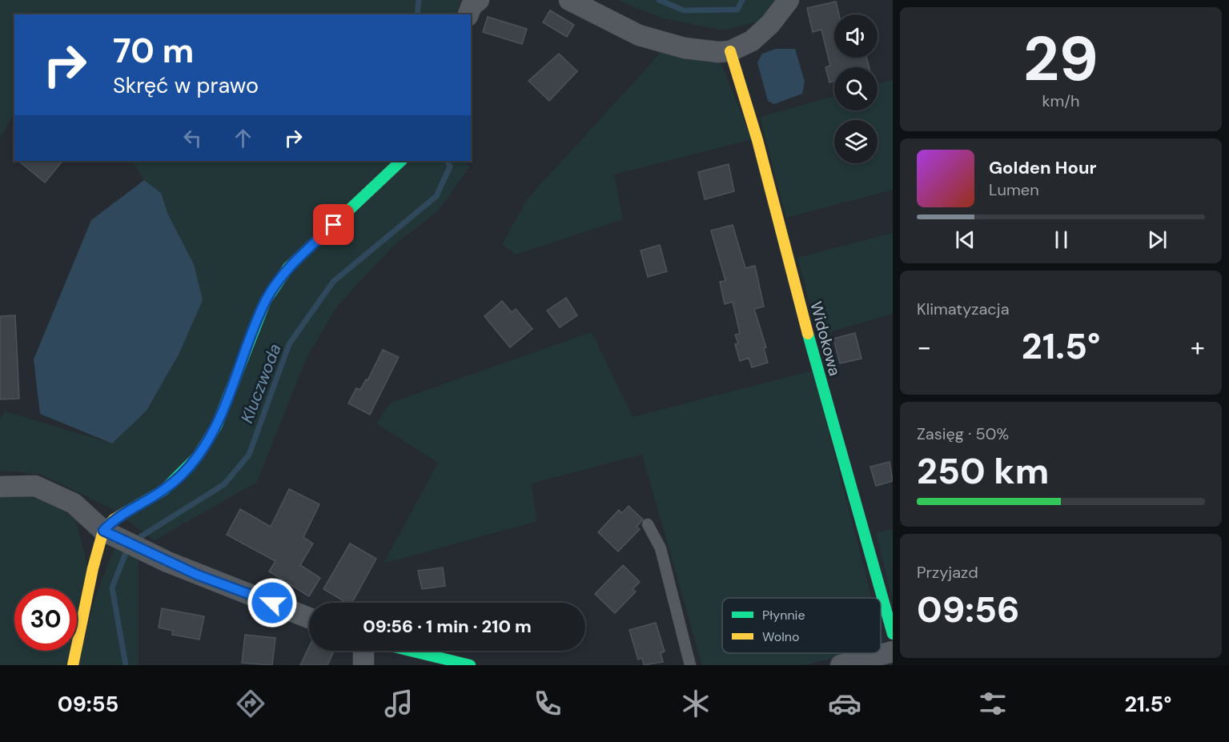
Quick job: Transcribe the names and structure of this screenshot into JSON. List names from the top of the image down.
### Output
{
  "streets": {
    "street": ["Widokowa"]
  },
  "water": ["Kluczwoda"],
  "legend": ["Płynnie", "Wolno"],
  "page": {
    "tile": [
      ["29", "km/h"],
      "Klimatyzacja",
      ["Zasięg · 50%", "250 km"],
      ["Przyjazd", "09:56"]
    ],
    "turn": ["70 m", "Skręć w prawo"],
    "song": ["Golden Hour", "Lumen"],
    "heat": ["−", "21.5°", "+"],
    "limit": "30",
    "trip": "09:56 · 1 min · 210 m",
    "tabs": ["09:55", "21.5°"]
  }
}
